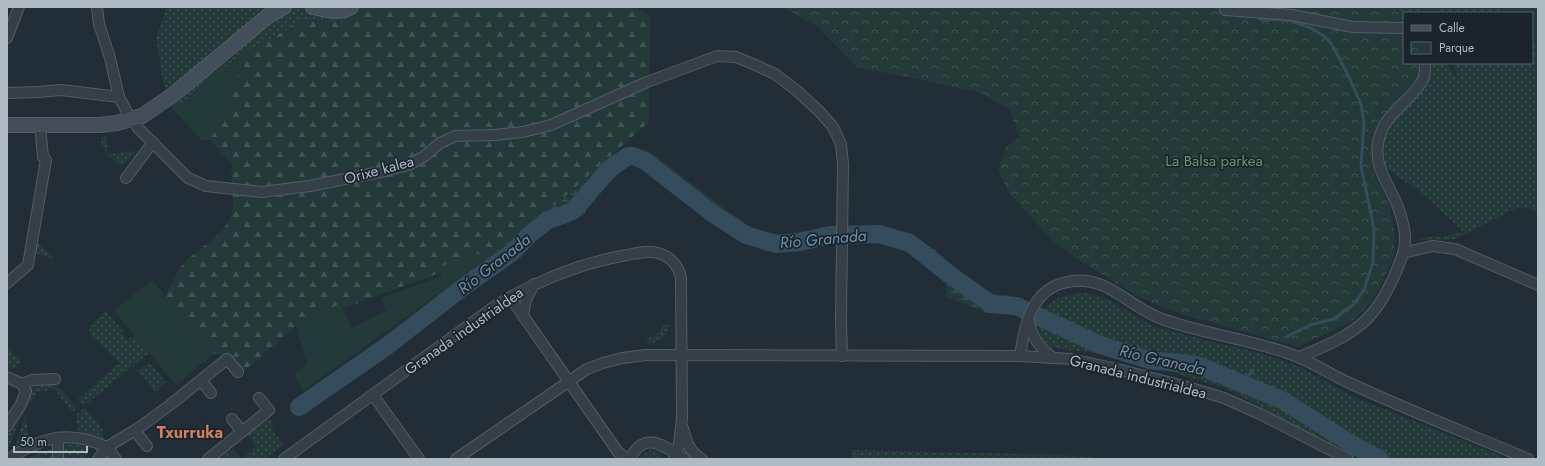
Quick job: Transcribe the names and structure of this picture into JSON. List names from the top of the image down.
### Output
{
  "streets": {
    "street": ["Orixe kalea", "Granada industrialdea"]
  },
  "crossings": [
    ["Orixe kalea", "Granada industrialdea"]
  ],
  "districts": ["Txurruka"],
  "water": ["Río Granada"],
  "parks": ["La Balsa parkea"],
  "legend": ["Calle", "Parque"],
  "scale_bar": "50 m"
}
